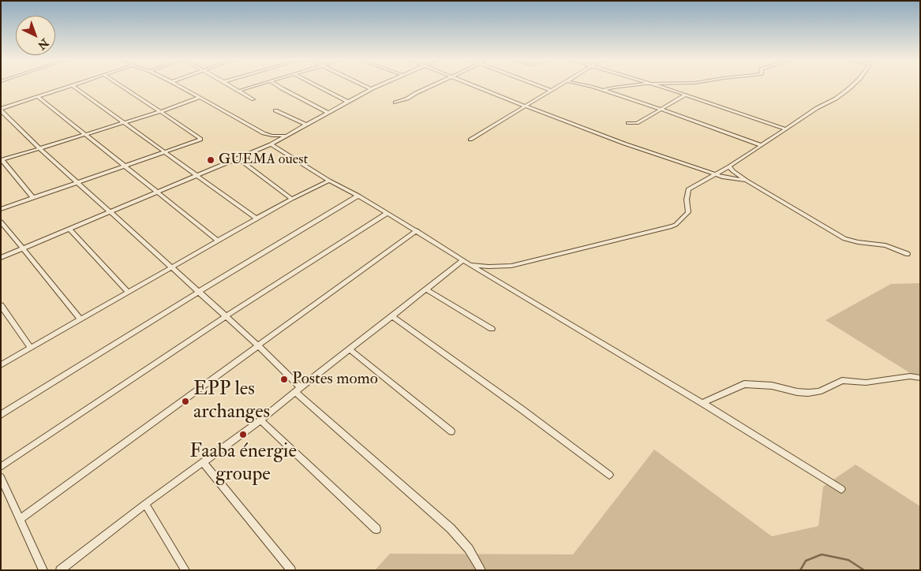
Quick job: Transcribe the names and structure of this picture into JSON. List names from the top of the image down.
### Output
{
  "places": [
    "GUEMA ouest",
    "Postes momo",
    "EPP les archanges",
    "Faaba énergie groupe"
  ],
  "north": "bottom right"
}
